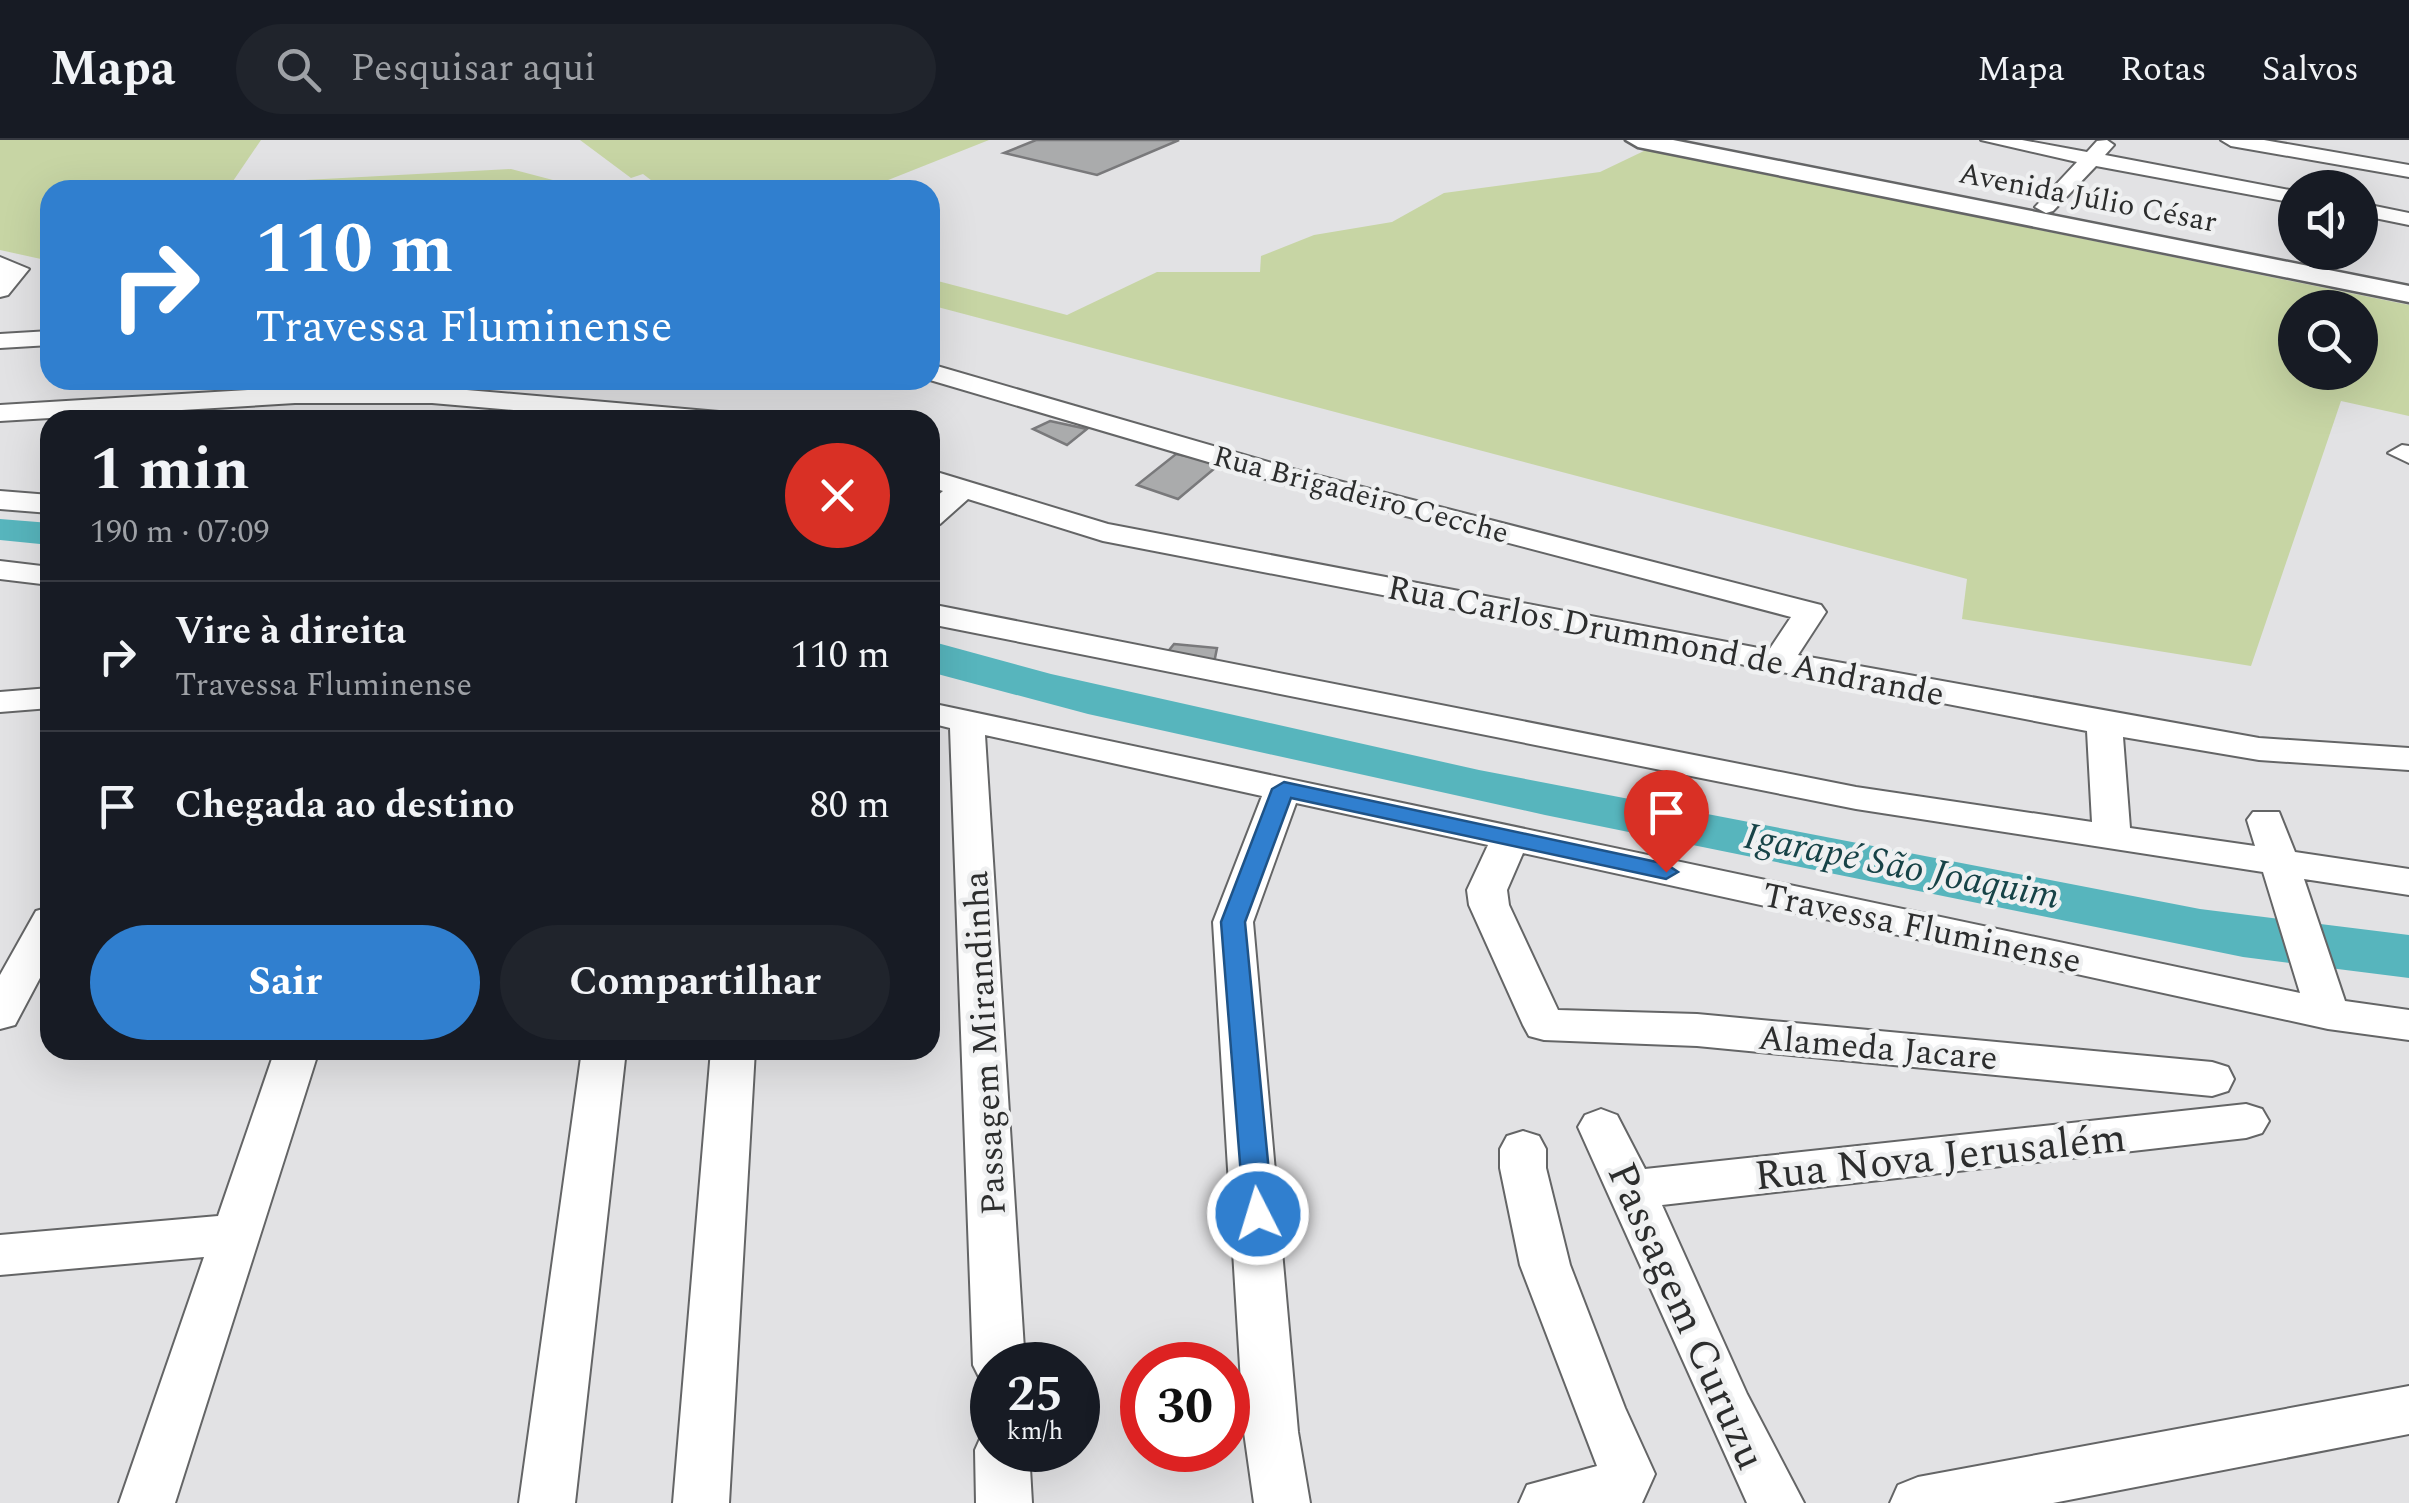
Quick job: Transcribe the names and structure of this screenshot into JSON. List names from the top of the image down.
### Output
{
  "streets": {
    "main road": ["Avenida Júlio César"],
    "street": [
      "Rua Brigadeiro Cecche",
      "Rua Carlos Drummond de Andrande",
      "Travessa Fluminense",
      "Passagem Mirandinha",
      "Alameda Jacare",
      "Rua Nova Jerusalém",
      "Passagem Curuzu"
    ]
  },
  "crossings": [
    ["Rua Brigadeiro Cecche", "Rua Carlos Drummond de Andrande"],
    ["Travessa Fluminense", "Passagem Mirandinha"],
    ["Travessa Fluminense", "Alameda Jacare"],
    ["Rua Nova Jerusalém", "Passagem Curuzu"]
  ],
  "water": ["Igarapé São Joaquim"],
  "page": {
    "header": "Mapa",
    "search": "Pesquisar aqui",
    "nav": ["Mapa", "Rotas", "Salvos"],
    "turn": ["110 m", "Travessa Fluminense"],
    "heading": ["1 min", "190 m · 07:09"],
    "list": [
      {
        "name": "Vire à direita",
        "note": "Travessa Fluminense",
        "value": "110 m"
      },
      {
        "name": "Chegada ao destino",
        "value": "80 m"
      }
    ],
    "buttons": ["Sair", "Compartilhar"],
    "speed": "25 km/h",
    "limit": "30"
  }
}
